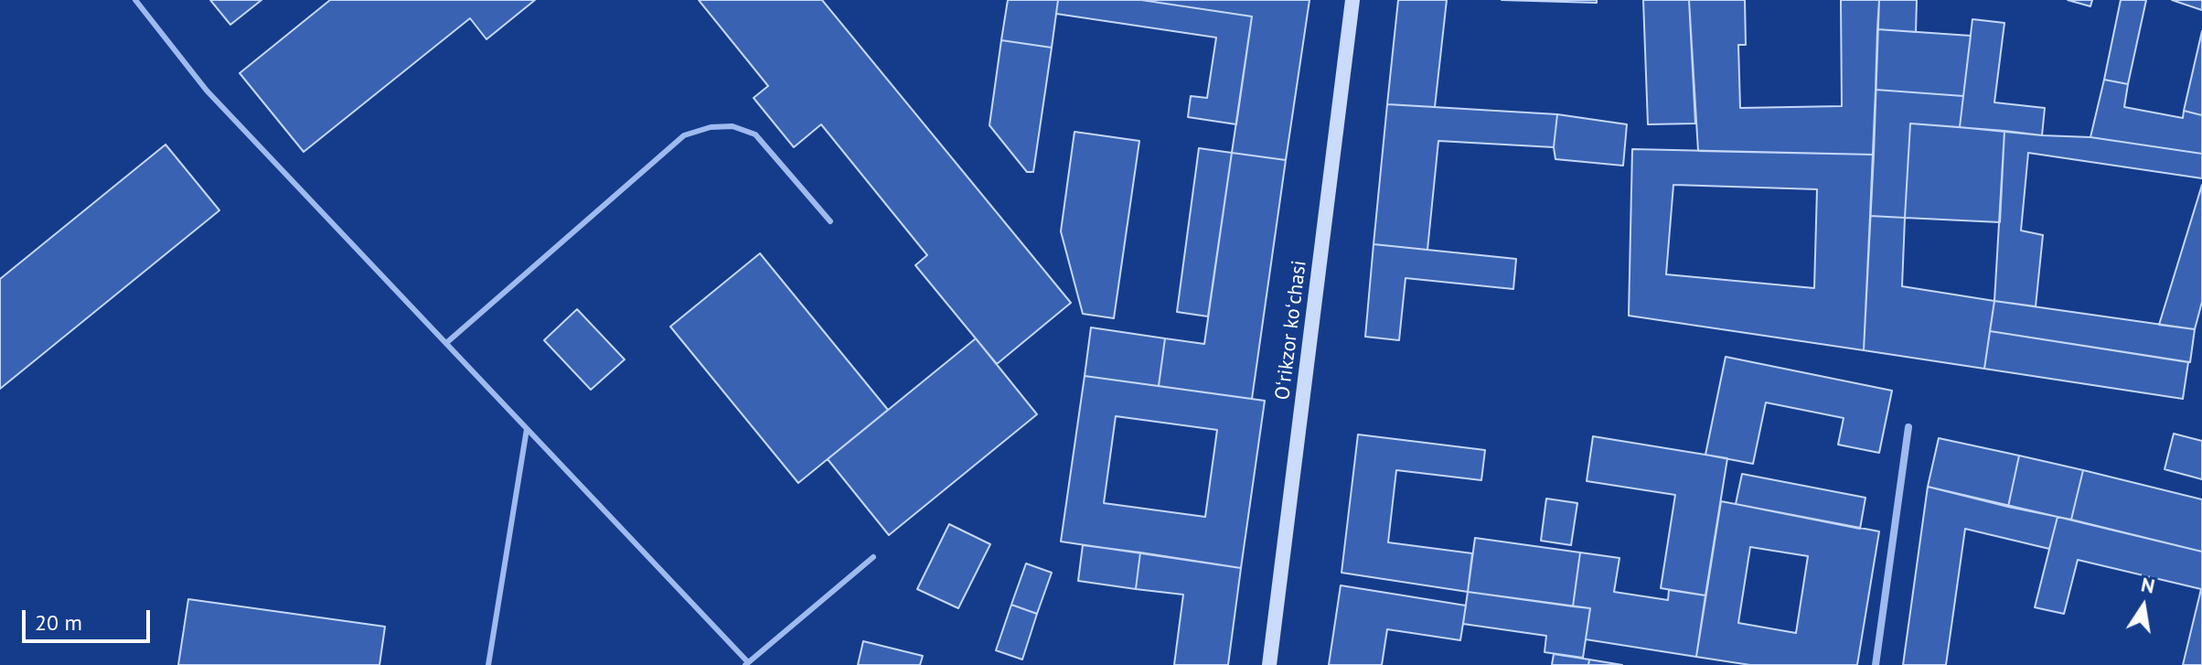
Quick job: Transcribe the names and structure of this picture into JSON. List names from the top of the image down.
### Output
{
  "streets": {
    "main road": ["Oʻrikzor koʻchasi"]
  },
  "scale_bar": "20 m",
  "north": "top"
}
